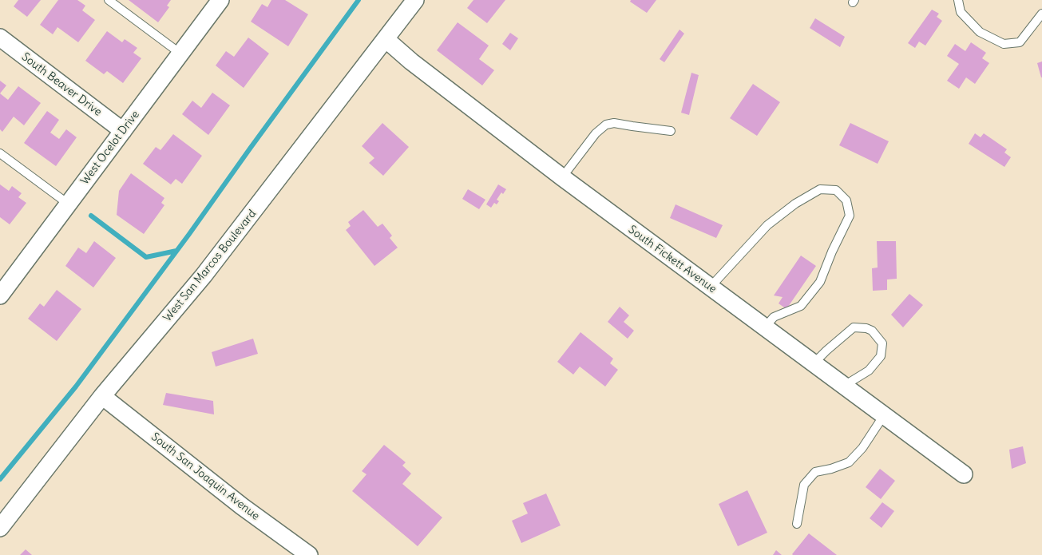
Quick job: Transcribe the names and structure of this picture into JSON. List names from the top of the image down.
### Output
{
  "streets": {
    "street": [
      "South Beaver Drive",
      "West Ocelot Drive",
      "South Fickett Avenue",
      "West San Marcos Boulevard",
      "South San Joaquin Avenue"
    ]
  },
  "crossings": [
    ["South Beaver Drive", "West Ocelot Drive"],
    ["South Fickett Avenue", "West San Marcos Boulevard"],
    ["West San Marcos Boulevard", "South San Joaquin Avenue"]
  ]
}
